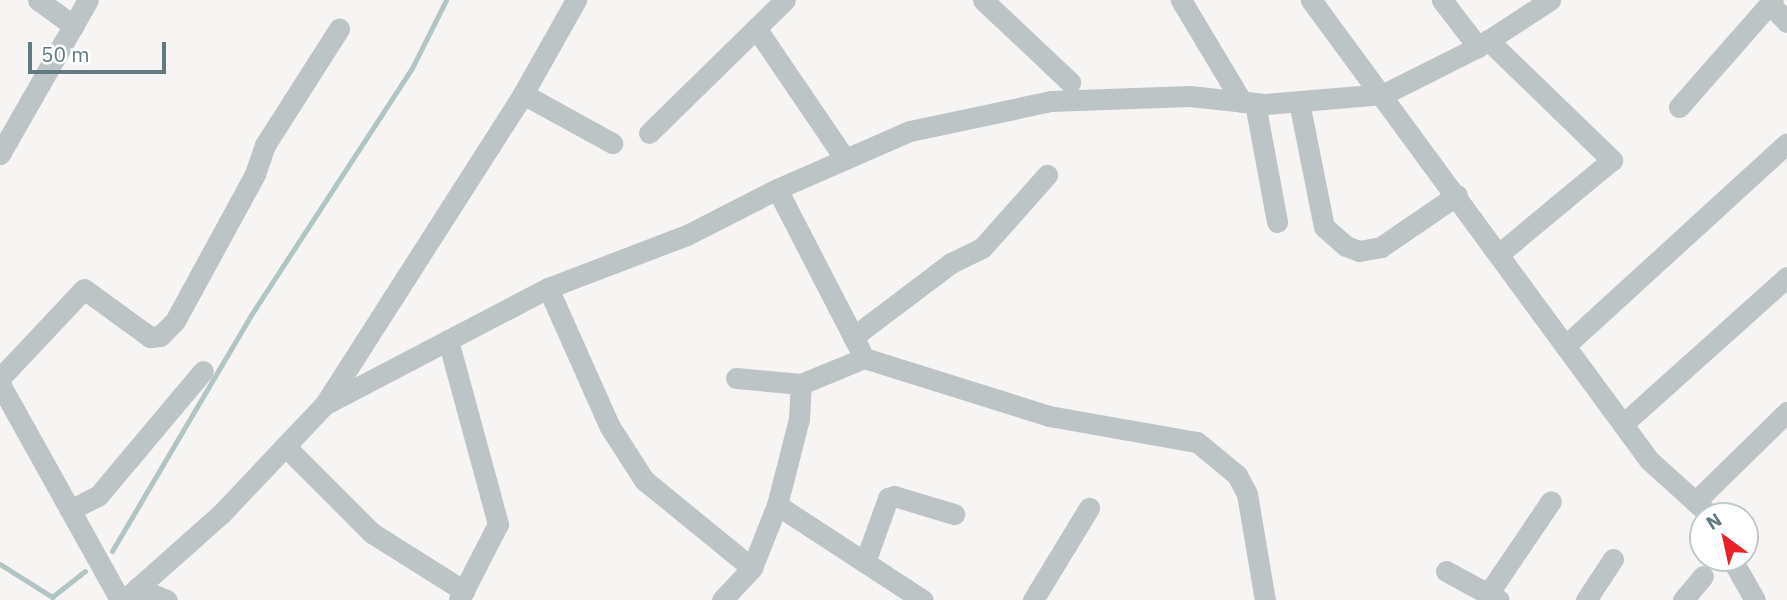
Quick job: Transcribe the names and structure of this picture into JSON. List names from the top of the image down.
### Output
{
  "scale_bar": "50 m",
  "north": "top left"
}
